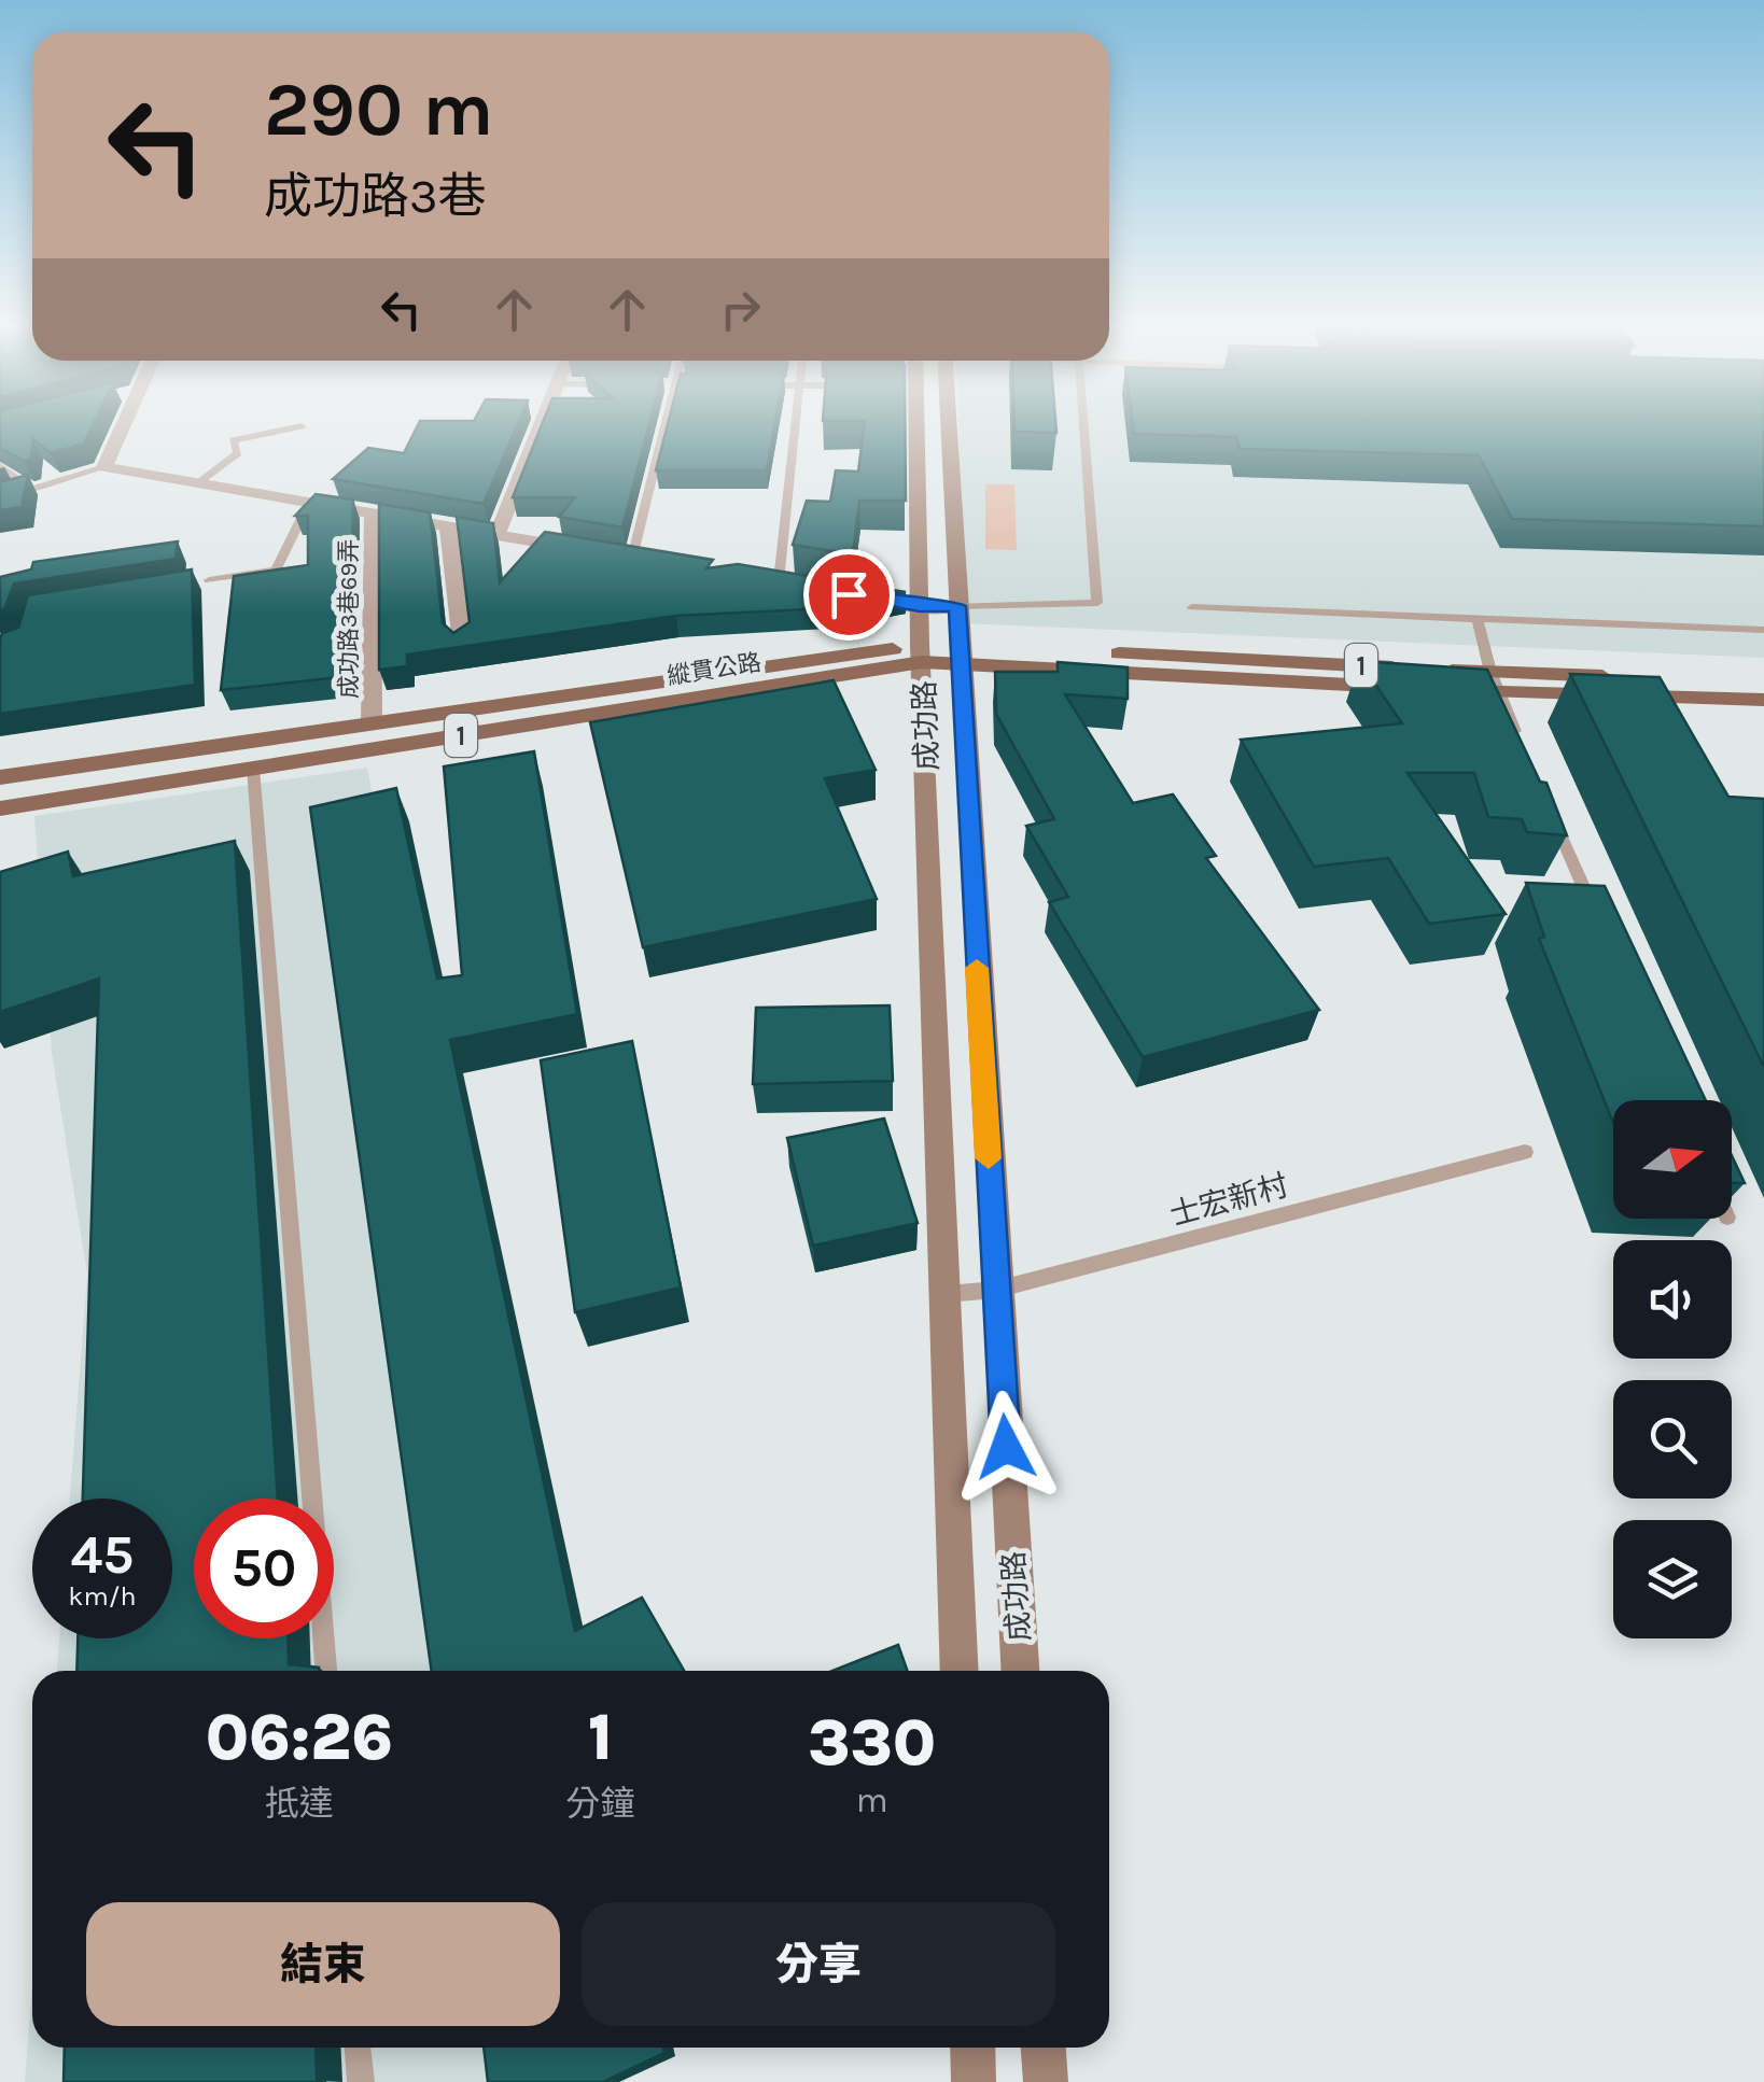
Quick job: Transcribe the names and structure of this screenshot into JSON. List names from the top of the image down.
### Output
{
  "streets": {
    "main road": ["1", "縱貫公路", "成功路"],
    "street": ["成功路3巷69弄"],
    "lane": ["士宏新村"]
  },
  "crossings": [
    ["成功路3巷69弄", "縱貫公路"],
    ["縱貫公路", "成功路"],
    ["成功路", "士宏新村"]
  ],
  "north": "right",
  "page": {
    "turn": ["290 m", "成功路3巷"],
    "speed": "45 km/h",
    "limit": "50",
    "eta": [
      "06:26",
      "抵達",
      "1",
      "分鐘",
      "330",
      "m"
    ],
    "buttons": ["結束", "分享"]
  }
}
